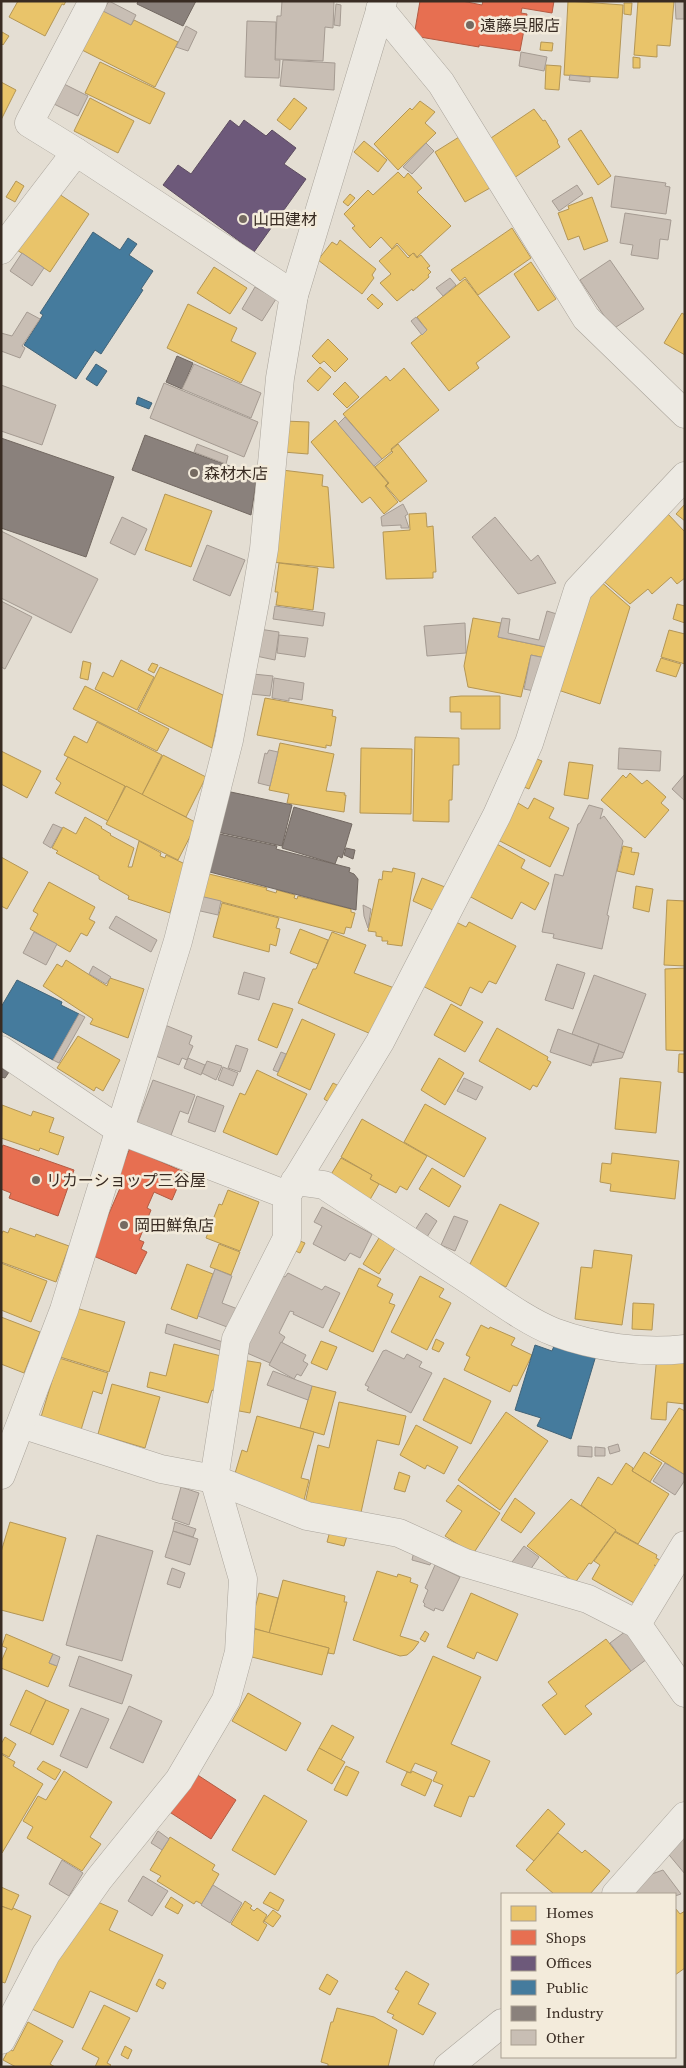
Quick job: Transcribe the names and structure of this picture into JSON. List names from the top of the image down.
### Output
{
  "places": [
    "遠藤呉服店",
    "山田建材",
    "森材木店",
    "リカーショップ三谷屋",
    "岡田鮮魚店"
  ],
  "legend": [
    "Homes",
    "Shops",
    "Offices",
    "Public",
    "Industry",
    "Other"
  ]
}
